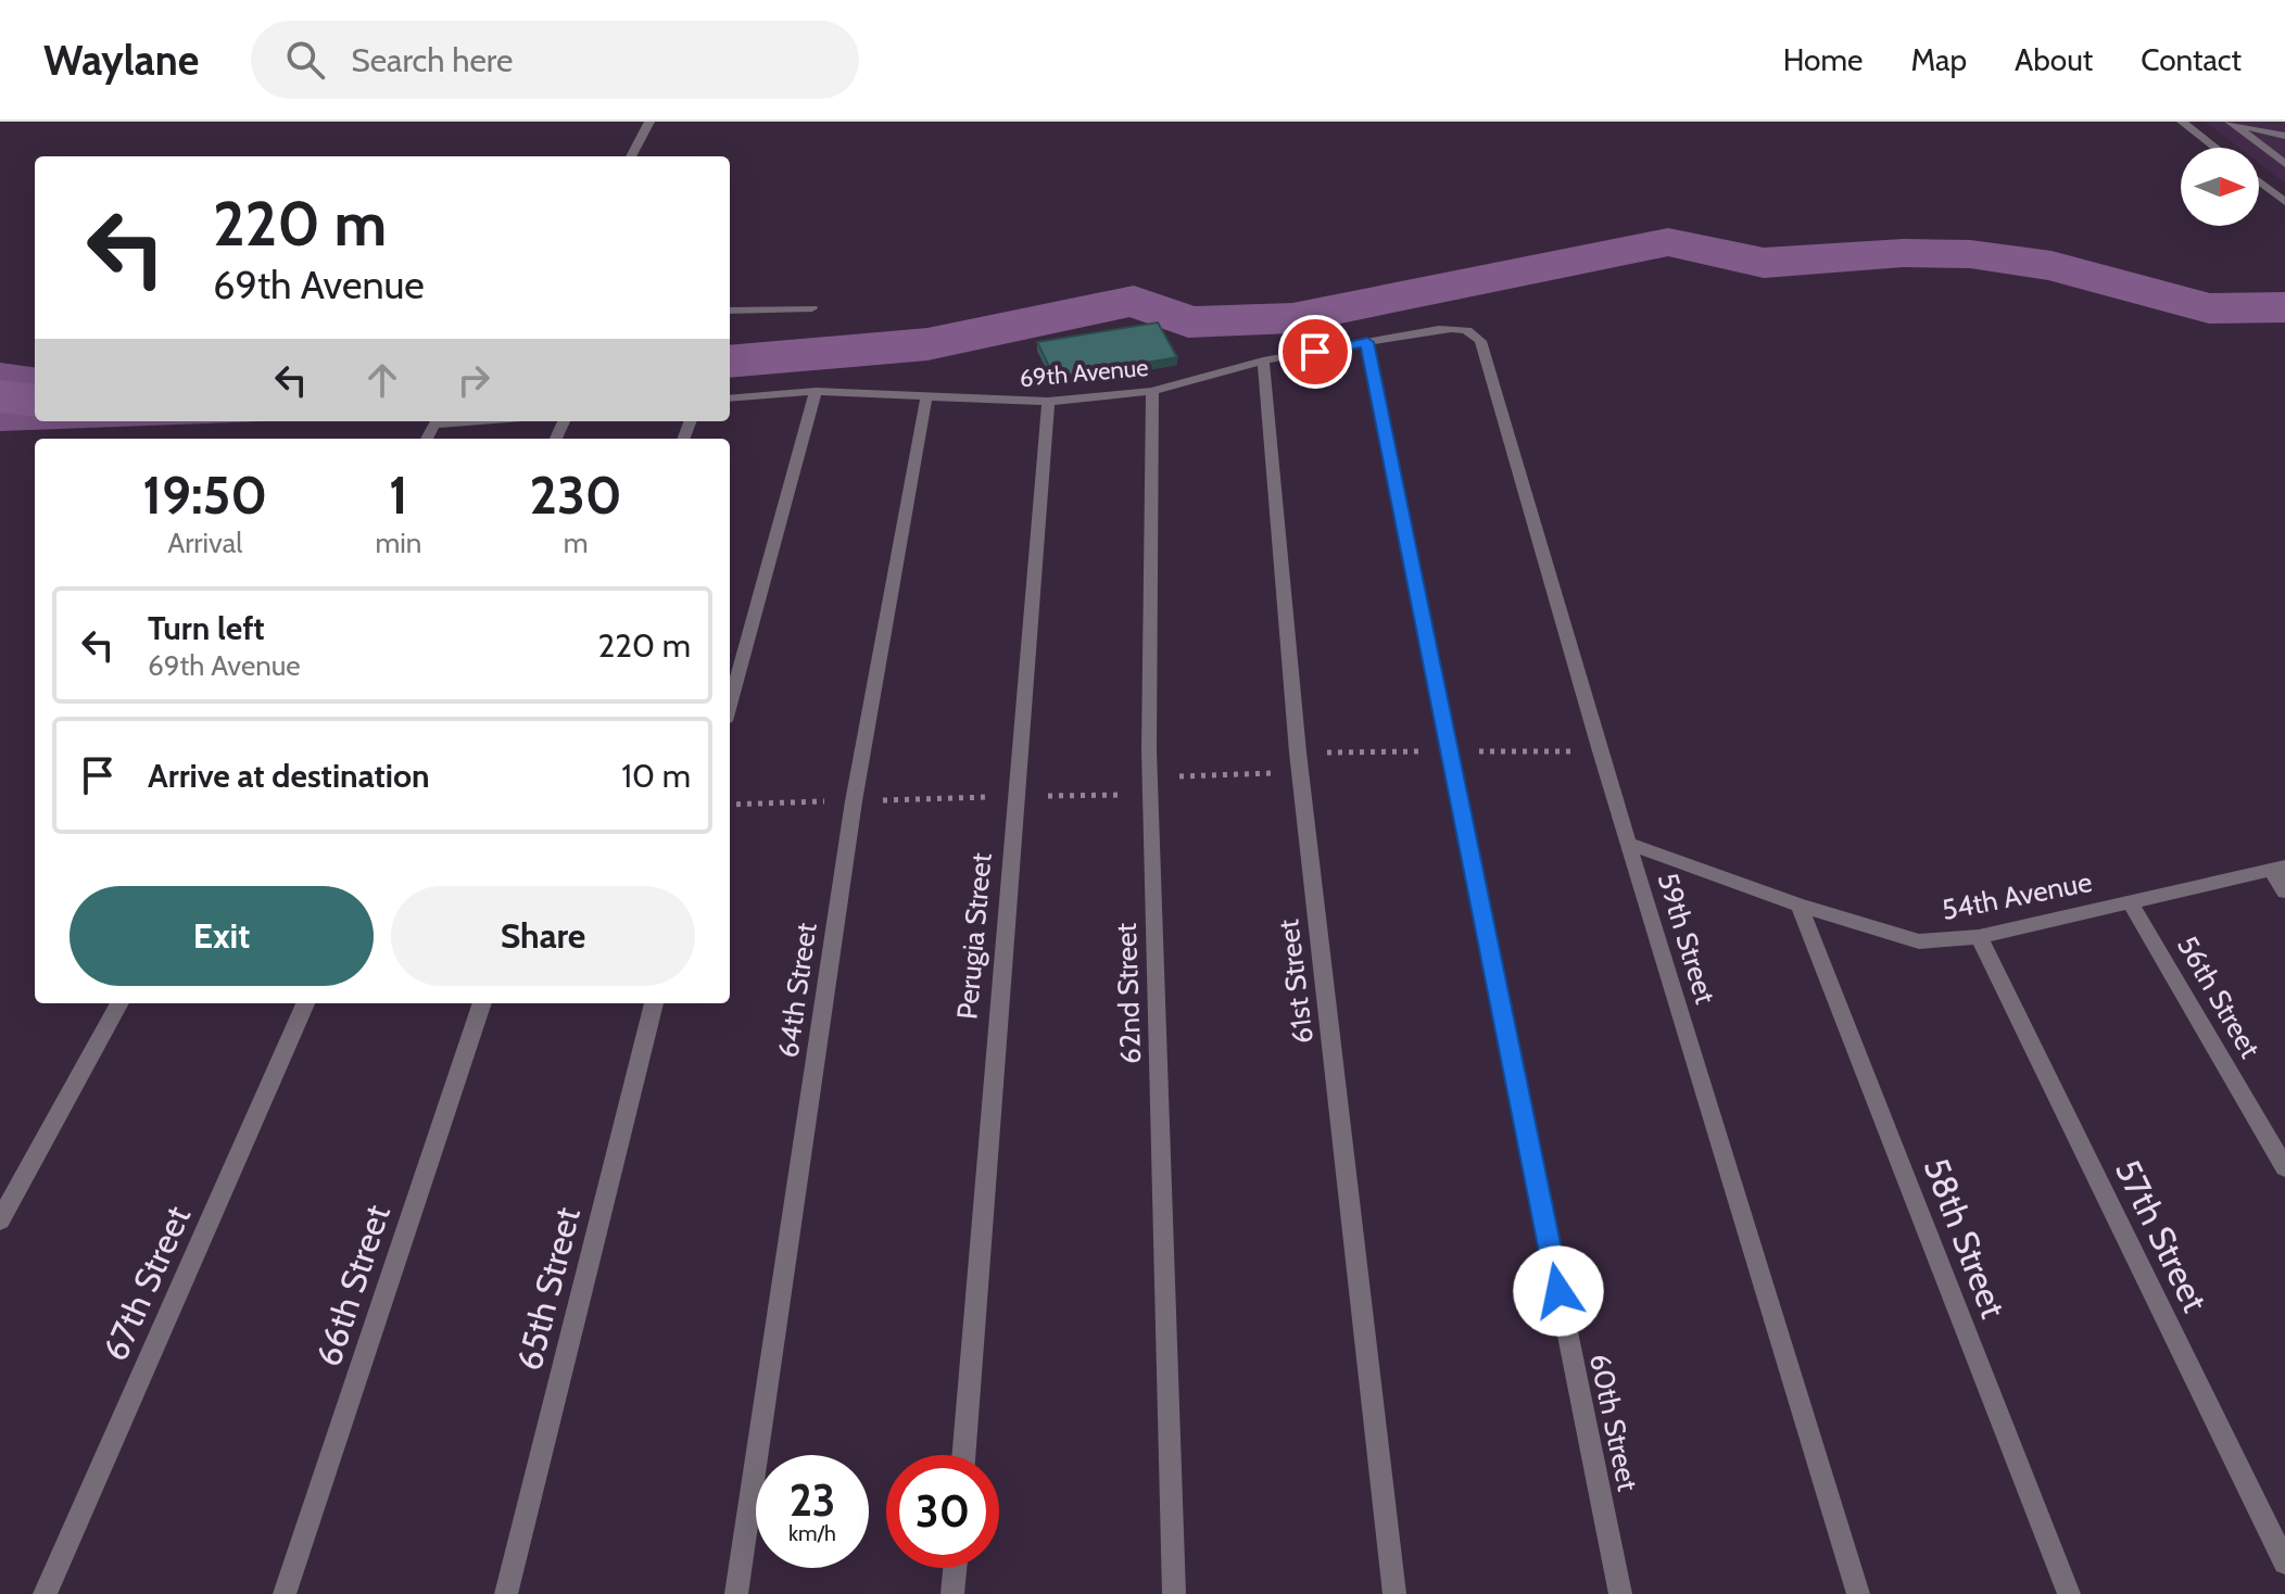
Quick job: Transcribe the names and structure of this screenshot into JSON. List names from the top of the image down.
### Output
{
  "streets": {
    "street": [
      "69th Avenue",
      "54th Avenue",
      "Perugia Street",
      "59th Street",
      "61st Street",
      "64th Street",
      "62nd Street",
      "56th Street",
      "57th Street",
      "58th Street",
      "67th Street",
      "66th Street",
      "65th Street",
      "60th Street"
    ]
  },
  "crossings": [
    ["69th Avenue", "Perugia Street"],
    ["69th Avenue", "59th Street"],
    ["69th Avenue", "61st Street"],
    ["69th Avenue", "64th Street"],
    ["69th Avenue", "62nd Street"],
    ["69th Avenue", "60th Street"],
    ["54th Avenue", "59th Street"],
    ["54th Avenue", "56th Street"],
    ["54th Avenue", "57th Street"],
    ["54th Avenue", "58th Street"]
  ],
  "north": "right",
  "page": {
    "header": "Waylane",
    "search": "Search here",
    "nav": [
      "Home",
      "Map",
      "About",
      "Contact"
    ],
    "turn": ["220 m", "69th Avenue"],
    "eta": [
      "19:50",
      "Arrival",
      "1",
      "min",
      "230",
      "m"
    ],
    "list": [
      {
        "name": "Turn left",
        "note": "69th Avenue",
        "value": "220 m"
      },
      {
        "name": "Arrive at destination",
        "value": "10 m"
      }
    ],
    "buttons": ["Exit", "Share"],
    "speed": "23 km/h",
    "limit": "30"
  }
}
